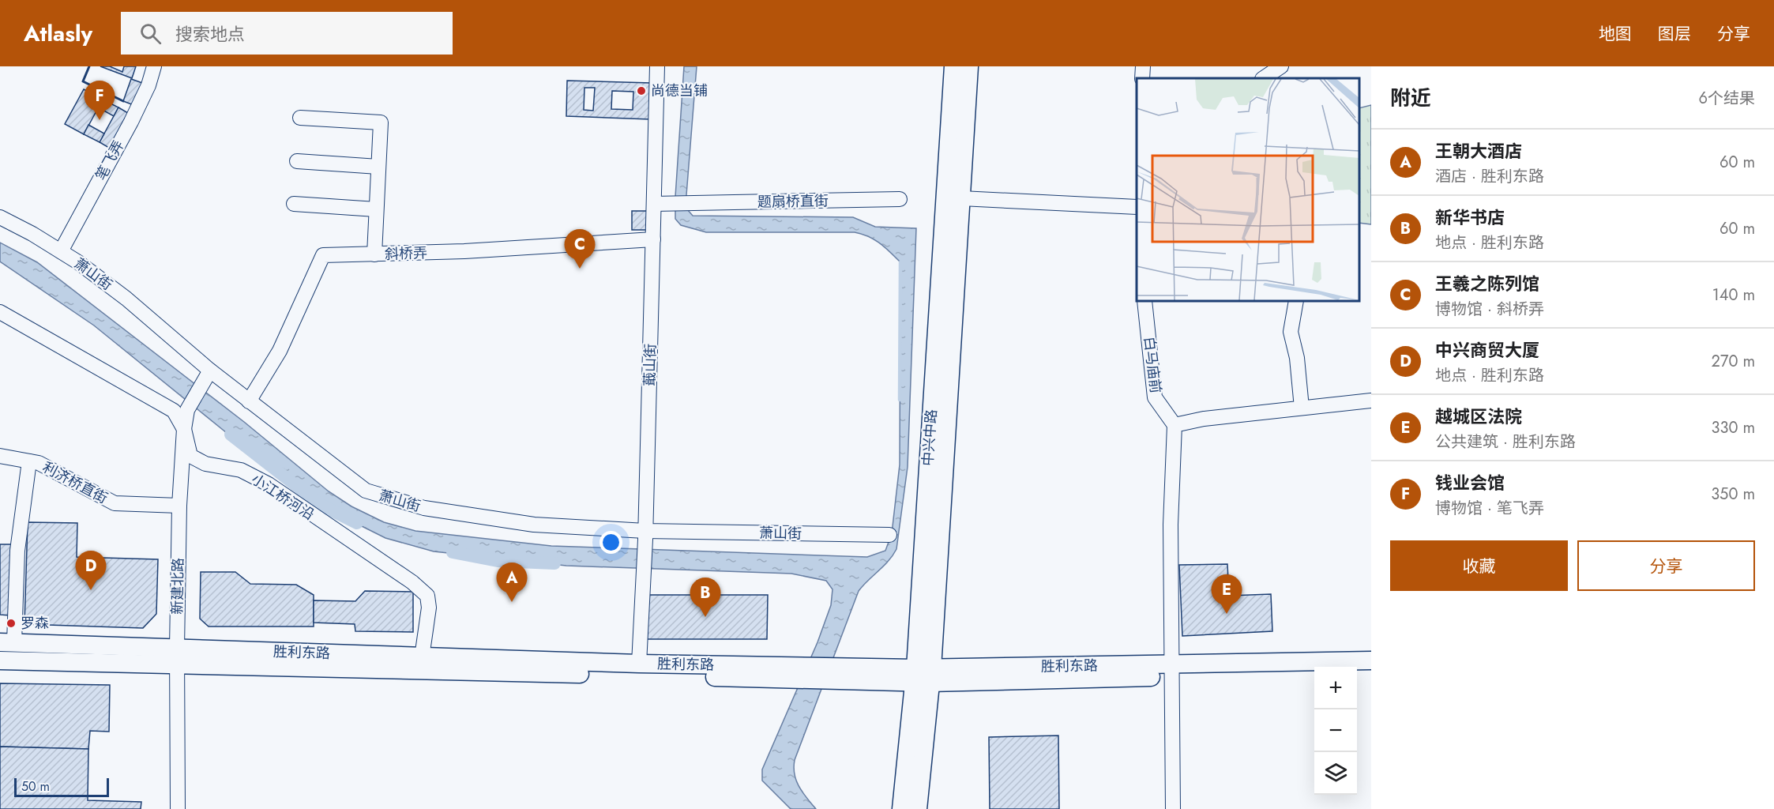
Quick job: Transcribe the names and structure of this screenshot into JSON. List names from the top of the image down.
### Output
{
  "streets": {
    "main road": ["中兴中路", "胜利东路"],
    "street": [
      "笔飞弄",
      "题扇桥直街",
      "斜桥弄",
      "萧山街",
      "蕺山街",
      "白马庙前",
      "利济桥直街",
      "小江桥河沿",
      "新建北路"
    ]
  },
  "crossings": [
    ["笔飞弄", "萧山街"],
    ["题扇桥直街", "蕺山街"],
    ["斜桥弄", "萧山街"],
    ["斜桥弄", "蕺山街"],
    ["萧山街", "蕺山街"],
    ["萧山街", "新建北路"],
    ["蕺山街", "胜利东路"],
    ["中兴中路", "胜利东路"],
    ["利济桥直街", "新建北路"],
    ["小江桥河沿", "新建北路"],
    ["小江桥河沿", "胜利东路"],
    ["新建北路", "胜利东路"]
  ],
  "places": ["尚德当铺", "罗森"],
  "scale_bar": "50 m",
  "page": {
    "header": "Atlasly",
    "search": "搜索地点",
    "nav": ["地图", "图层", "分享"],
    "heading": ["附近", "6个结果"],
    "pins": [
      "F",
      "C",
      "D",
      "A",
      "E",
      "B"
    ],
    "list": [
      {
        "mark": "A",
        "name": "王朝大酒店",
        "note": "酒店 · 胜利东路",
        "value": "60 m"
      },
      {
        "mark": "B",
        "name": "新华书店",
        "note": "地点 · 胜利东路",
        "value": "60 m"
      },
      {
        "mark": "C",
        "name": "王羲之陈列馆",
        "note": "博物馆 · 斜桥弄",
        "value": "140 m"
      },
      {
        "mark": "D",
        "name": "中兴商贸大厦",
        "note": "地点 · 胜利东路",
        "value": "270 m"
      },
      {
        "mark": "E",
        "name": "越城区法院",
        "note": "公共建筑 · 胜利东路",
        "value": "330 m"
      },
      {
        "mark": "F",
        "name": "钱业会馆",
        "note": "博物馆 · 笔飞弄",
        "value": "350 m"
      }
    ],
    "buttons": ["收藏", "分享"],
    "map_buttons": ["+", "−"],
    "scale": "50 m"
  }
}
